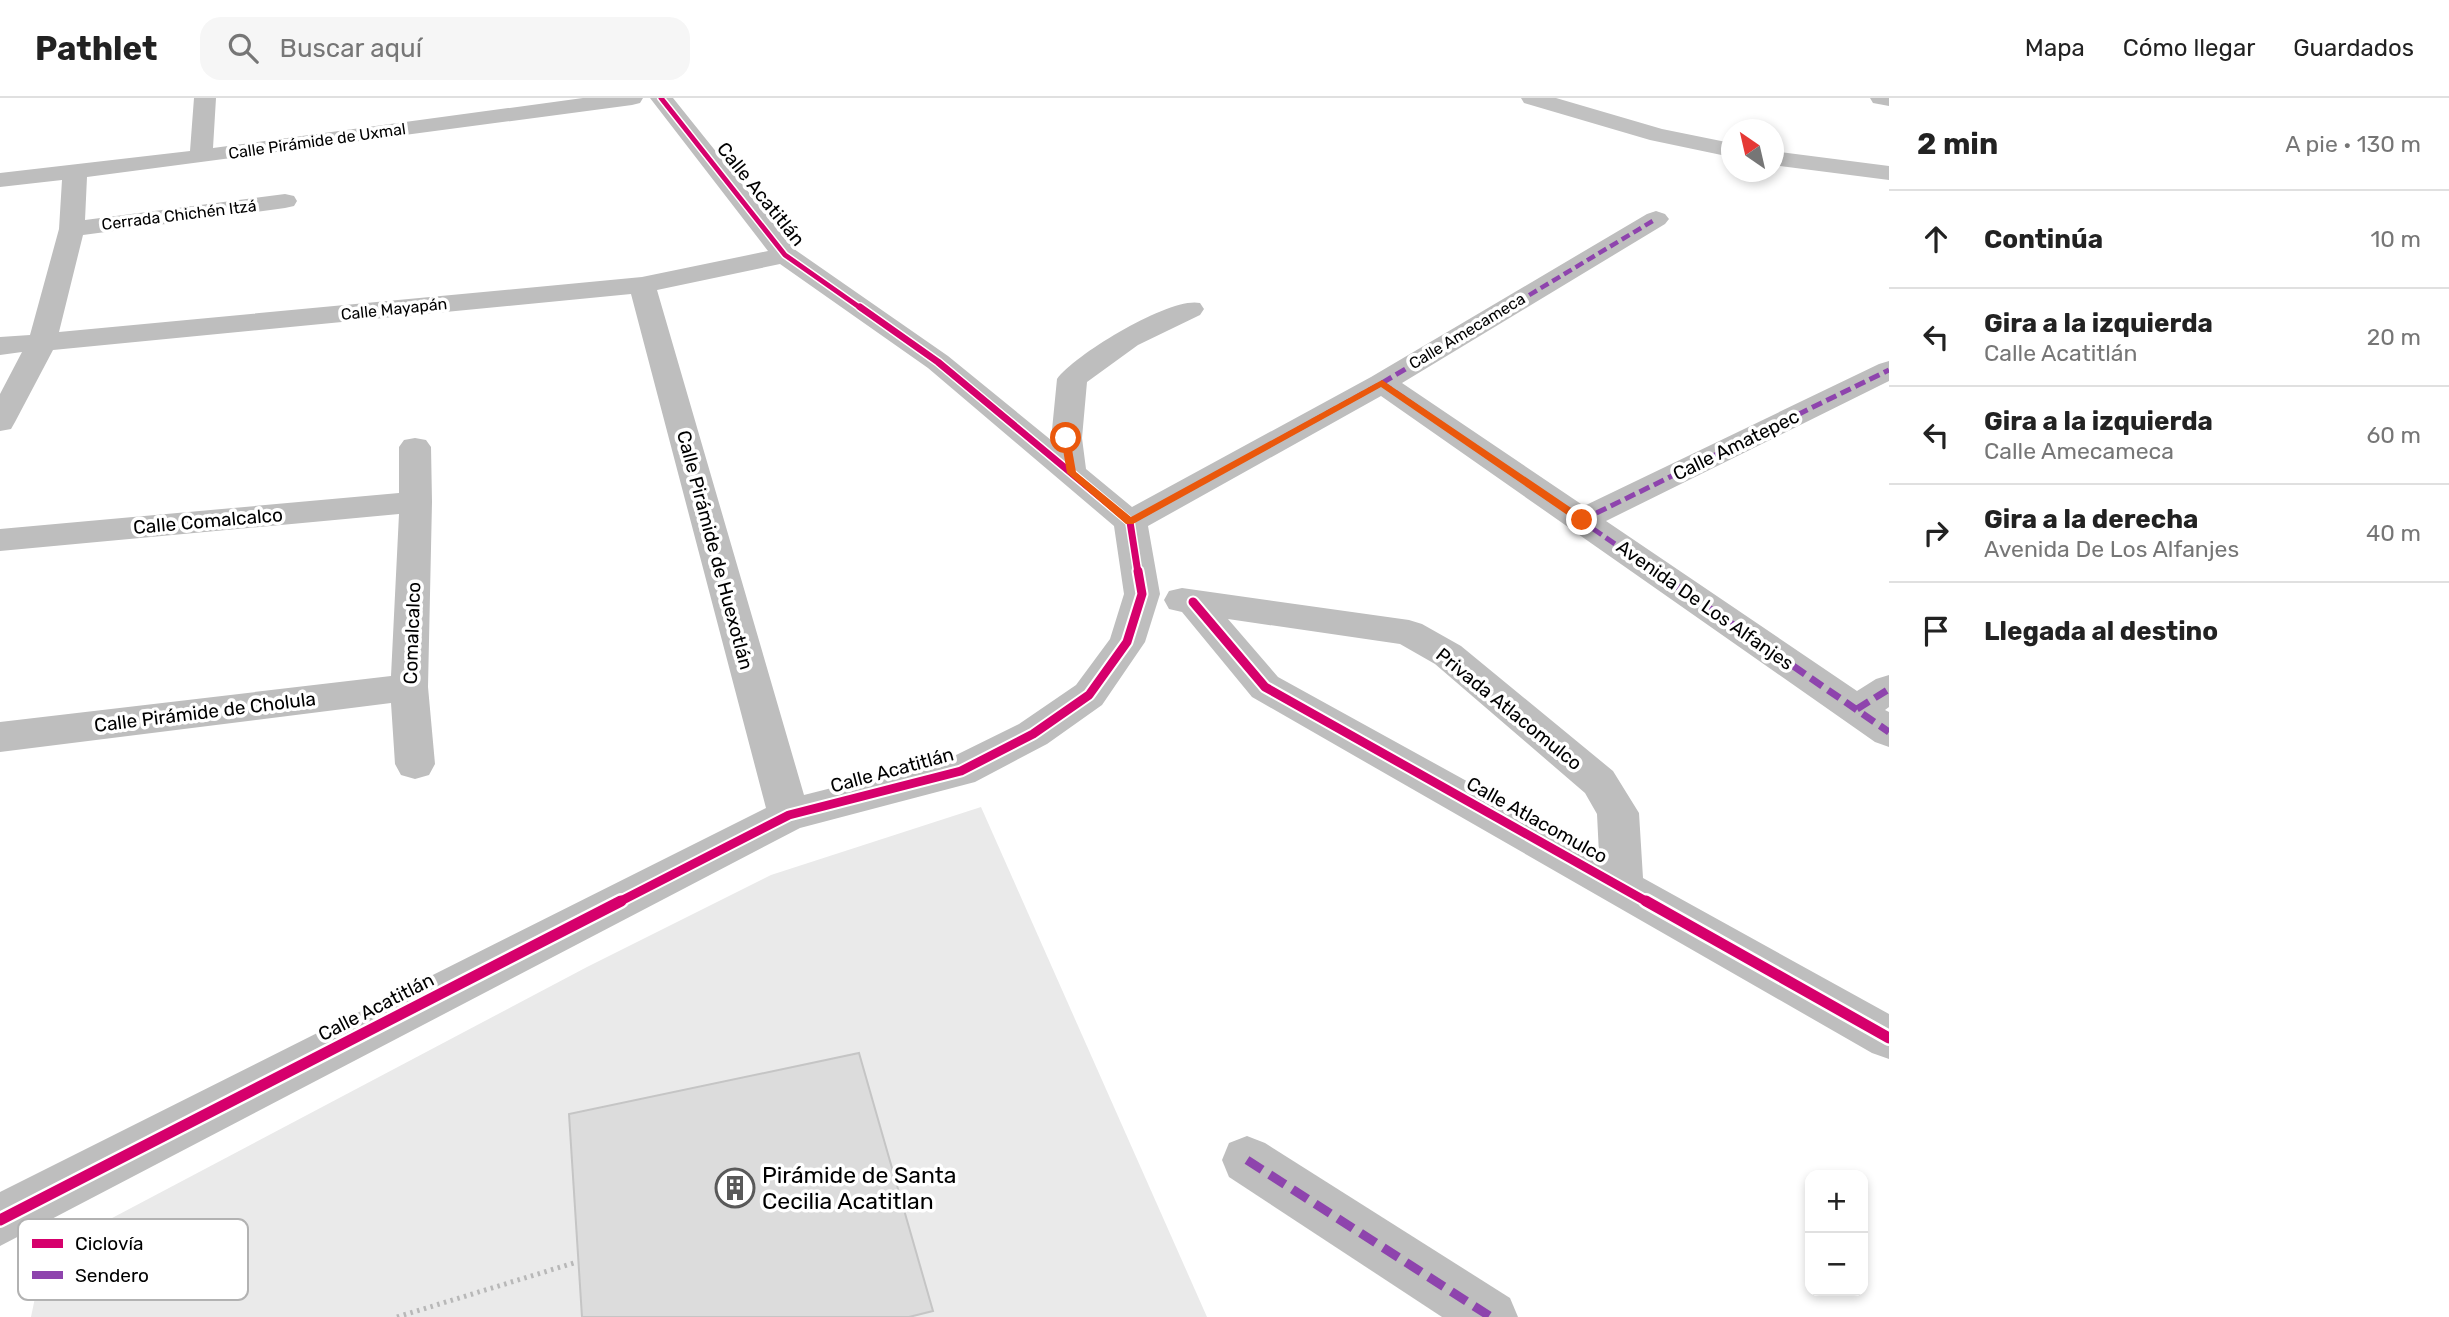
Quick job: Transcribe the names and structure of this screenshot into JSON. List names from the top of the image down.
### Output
{
  "streets": {
    "street": [
      "Calle Pirámide de Uxmal",
      "Calle Acatitlán",
      "Cerrada Chichén Itzá",
      "Calle Mayapán",
      "Calle Amecameca",
      "Calle Amatepec",
      "Calle Comalcalco",
      "Calle Pirámide de Huexotlán",
      "Avenida De Los Alfanjes",
      "Comalcalco",
      "Privada Atlacomulco",
      "Calle Pirámide de Cholula",
      "Calle Atlacomulco"
    ]
  },
  "crossings": [
    ["Calle Acatitlán", "Calle Mayapán"],
    ["Calle Acatitlán", "Calle Amecameca"],
    ["Calle Acatitlán", "Calle Pirámide de Huexotlán"],
    ["Calle Acatitlán", "Privada Atlacomulco"],
    ["Calle Mayapán", "Calle Pirámide de Huexotlán"],
    ["Calle Amecameca", "Avenida De Los Alfanjes"],
    ["Calle Amatepec", "Avenida De Los Alfanjes"],
    ["Calle Comalcalco", "Comalcalco"],
    ["Comalcalco", "Calle Pirámide de Cholula"],
    ["Privada Atlacomulco", "Calle Atlacomulco"]
  ],
  "places": {
    "building": ["Pirámide de Santa Cecilia Acatitlan"]
  },
  "legend": ["Ciclovía", "Sendero"],
  "north": "top left",
  "page": {
    "header": "Pathlet",
    "search": "Buscar aquí",
    "nav": ["Mapa", "Cómo llegar", "Guardados"],
    "heading": ["2 min", "A pie · 130 m"],
    "list": [
      ["Continúa", "10 m"],
      ["Gira a la izquierda", "Calle Acatitlán", "20 m"],
      ["Gira a la izquierda", "Calle Amecameca", "60 m"],
      ["Gira a la derecha", "Avenida De Los Alfanjes", "40 m"],
      "Llegada al destino"
    ],
    "map_buttons": ["+", "−"]
  }
}
